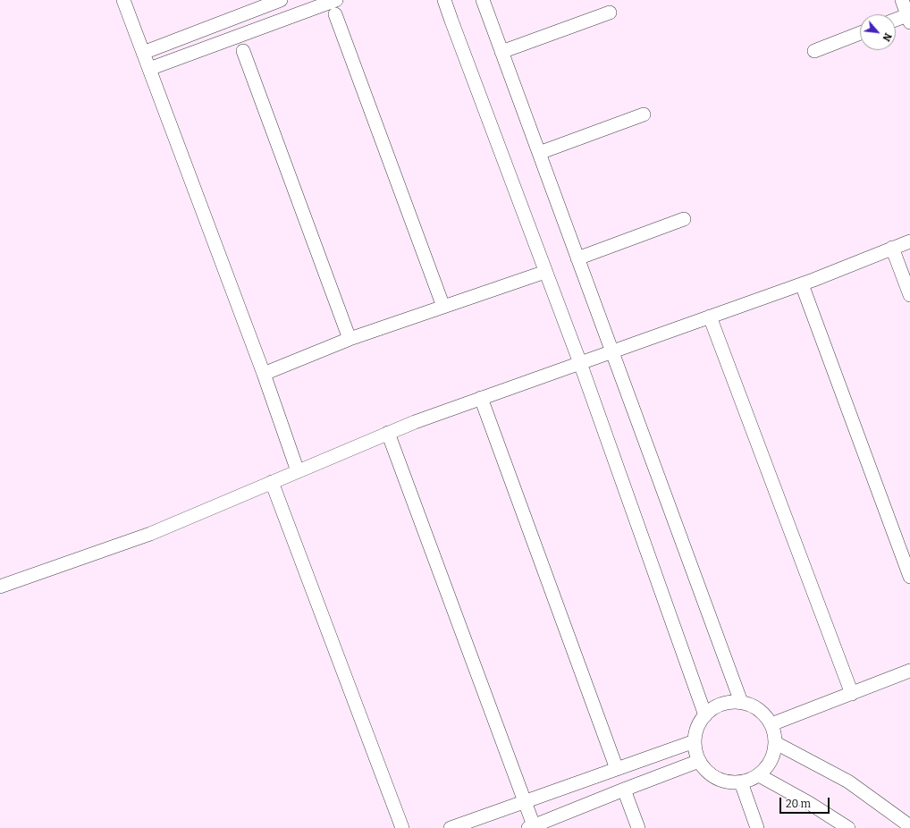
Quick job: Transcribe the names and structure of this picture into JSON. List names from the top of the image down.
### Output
{
  "scale_bar": "20 m",
  "north": "bottom right"
}
